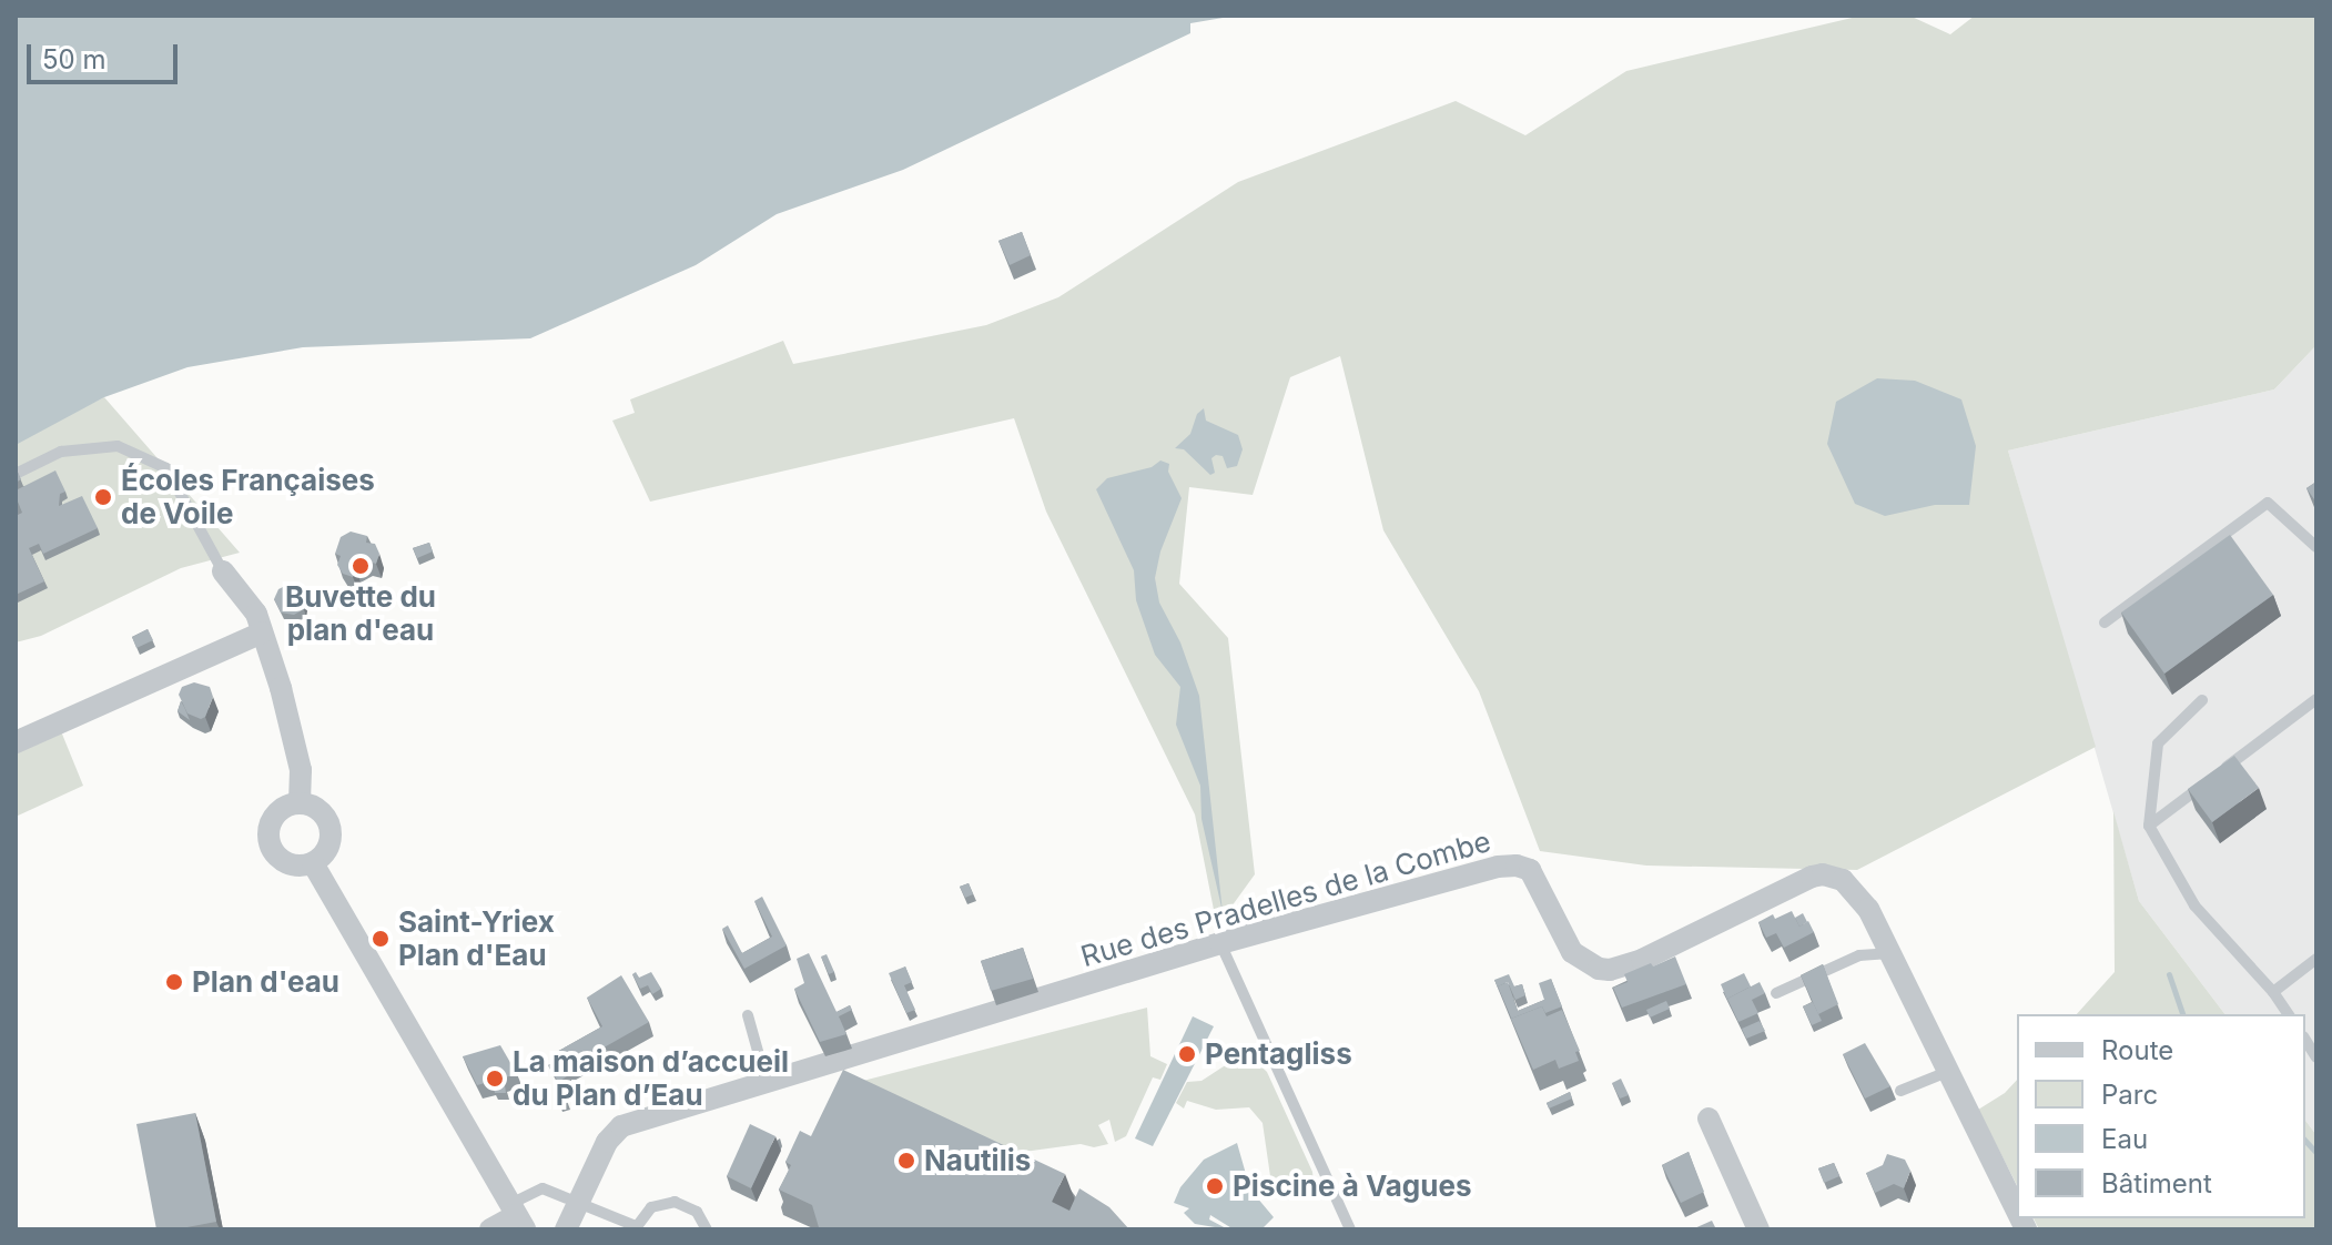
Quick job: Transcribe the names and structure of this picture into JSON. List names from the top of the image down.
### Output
{
  "streets": {
    "street": ["Rue des Pradelles de la Combe"]
  },
  "places": [
    "Écoles Françaises de Voile",
    "Buvette du plan d'eau",
    "Saint-Yriex Plan d'Eau",
    "Plan d'eau",
    "Pentagliss",
    "La maison d’accueil du Plan d’Eau",
    "Nautilis",
    "Piscine à Vagues"
  ],
  "legend": [
    "Route",
    "Parc",
    "Eau",
    "Bâtiment"
  ],
  "scale_bar": "50 m"
}
